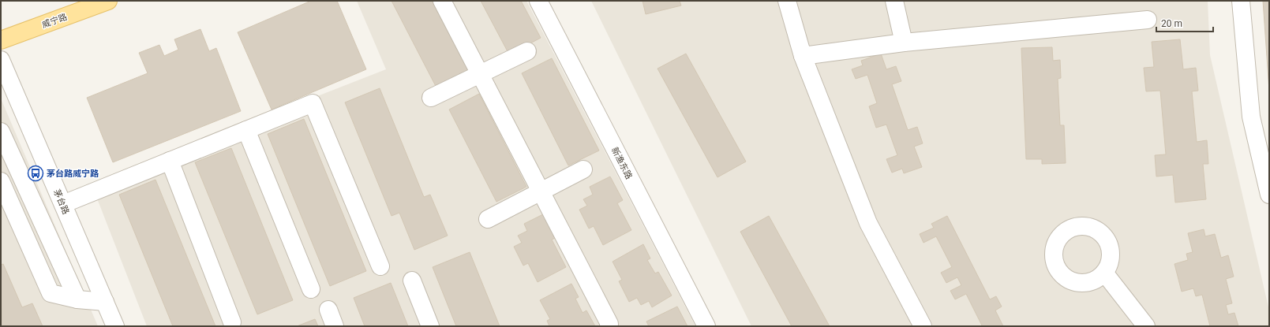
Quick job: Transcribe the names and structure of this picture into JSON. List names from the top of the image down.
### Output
{
  "streets": {
    "main road": ["威宁路"],
    "street": ["新渔东路", "茅台路"]
  },
  "places": {
    "bus stop": ["茅台路威宁路"]
  },
  "scale_bar": "20 m"
}
